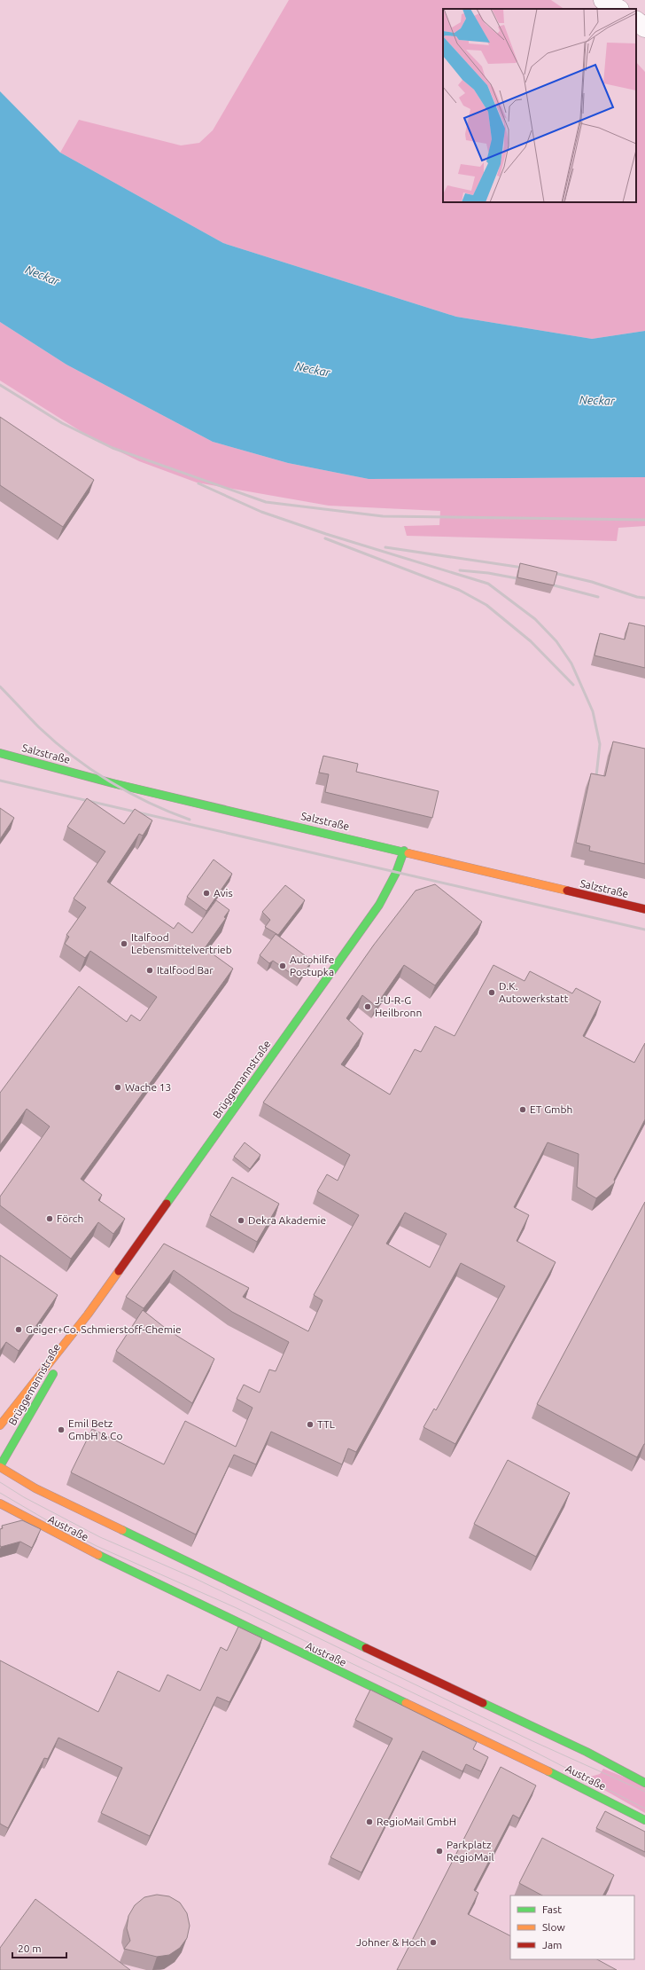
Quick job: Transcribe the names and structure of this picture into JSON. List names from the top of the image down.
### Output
{
  "streets": {
    "street": ["Salzstraße", "Brüggemannstraße", "Austraße"]
  },
  "crossings": [
    ["Salzstraße", "Brüggemannstraße"],
    ["Brüggemannstraße", "Austraße"]
  ],
  "water": ["Neckar"],
  "places": [
    "Avis",
    "Italfood Lebensmittelvertrieb",
    "Autohilfe Postupka",
    "Italfood Bar",
    "D.K. Autowerkstatt",
    "J⁃U⁃R⁃G Heilbronn",
    "Wache 13",
    "ET Gmbh",
    "Förch",
    "Dekra Akademie",
    "Geiger+Co. Schmierstoff-Chemie",
    "TTL",
    "Emil Betz GmbH & Co",
    "RegioMail GmbH",
    "Parkplatz RegioMail",
    "Johner & Hoch"
  ],
  "legend": ["Fast", "Slow", "Jam"],
  "scale_bar": "20 m"
}
